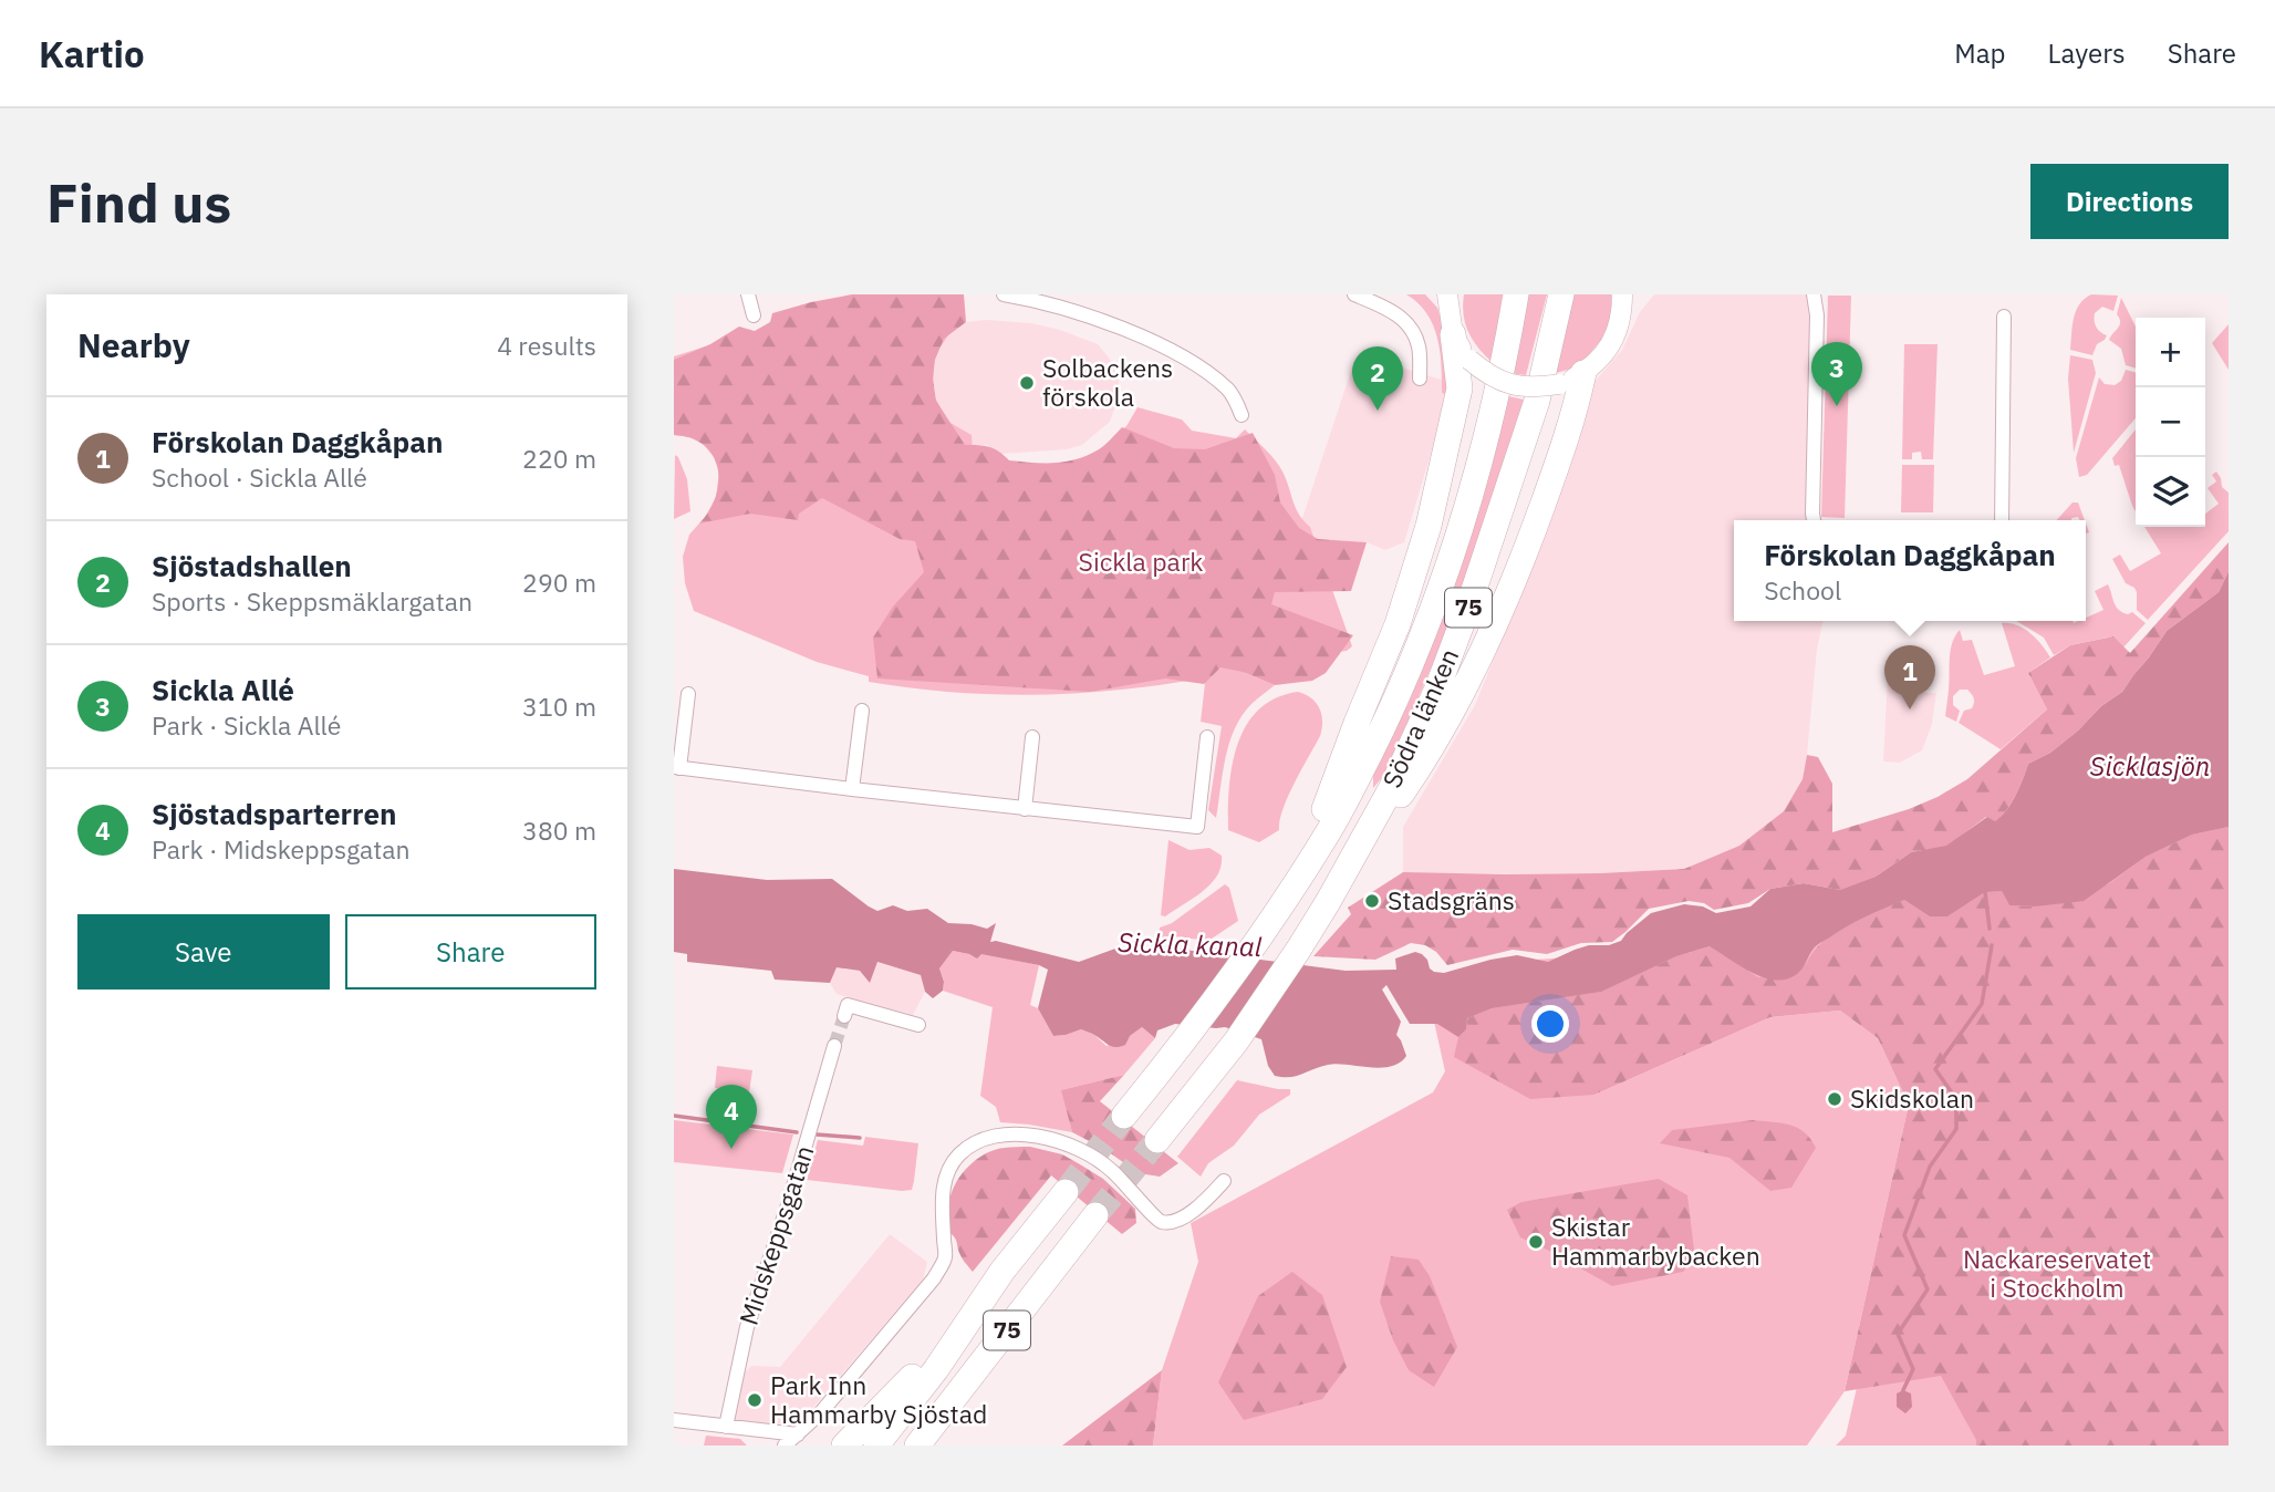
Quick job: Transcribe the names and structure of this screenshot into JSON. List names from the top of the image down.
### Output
{
  "streets": {
    "highway": ["75", "Södra länken"],
    "street": ["Midskeppsgatan"]
  },
  "crossings": [
    ["75", "Södra länken"]
  ],
  "water": ["Sicklasjön", "Sickla kanal"],
  "parks": ["Sickla park", "Nackareservatet i Stockholm"],
  "places": [
    "Solbackens förskola",
    "Stadsgräns",
    "Skidskolan",
    "Skistar Hammarbybacken",
    "Park Inn Hammarby Sjöstad"
  ],
  "page": {
    "header": "Kartio",
    "nav": ["Map", "Layers", "Share"],
    "buttons": [
      "Directions",
      ["Save", "Share"]
    ],
    "title": "Find us",
    "heading": ["Nearby", "4 results"],
    "map_buttons": ["+", "−"],
    "pins": [
      "3",
      "2",
      "1",
      "4"
    ],
    "list": [
      {
        "mark": "1",
        "name": "Förskolan Daggkåpan",
        "note": "School · Sickla Allé",
        "value": "220 m"
      },
      {
        "mark": "2",
        "name": "Sjöstadshallen",
        "note": "Sports · Skeppsmäklargatan",
        "value": "290 m"
      },
      {
        "mark": "3",
        "name": "Sickla Allé",
        "note": "Park · Sickla Allé",
        "value": "310 m"
      },
      {
        "mark": "4",
        "name": "Sjöstadsparterren",
        "note": "Park · Midskeppsgatan",
        "value": "380 m"
      }
    ],
    "popup": ["Förskolan Daggkåpan", "School"]
  }
}
